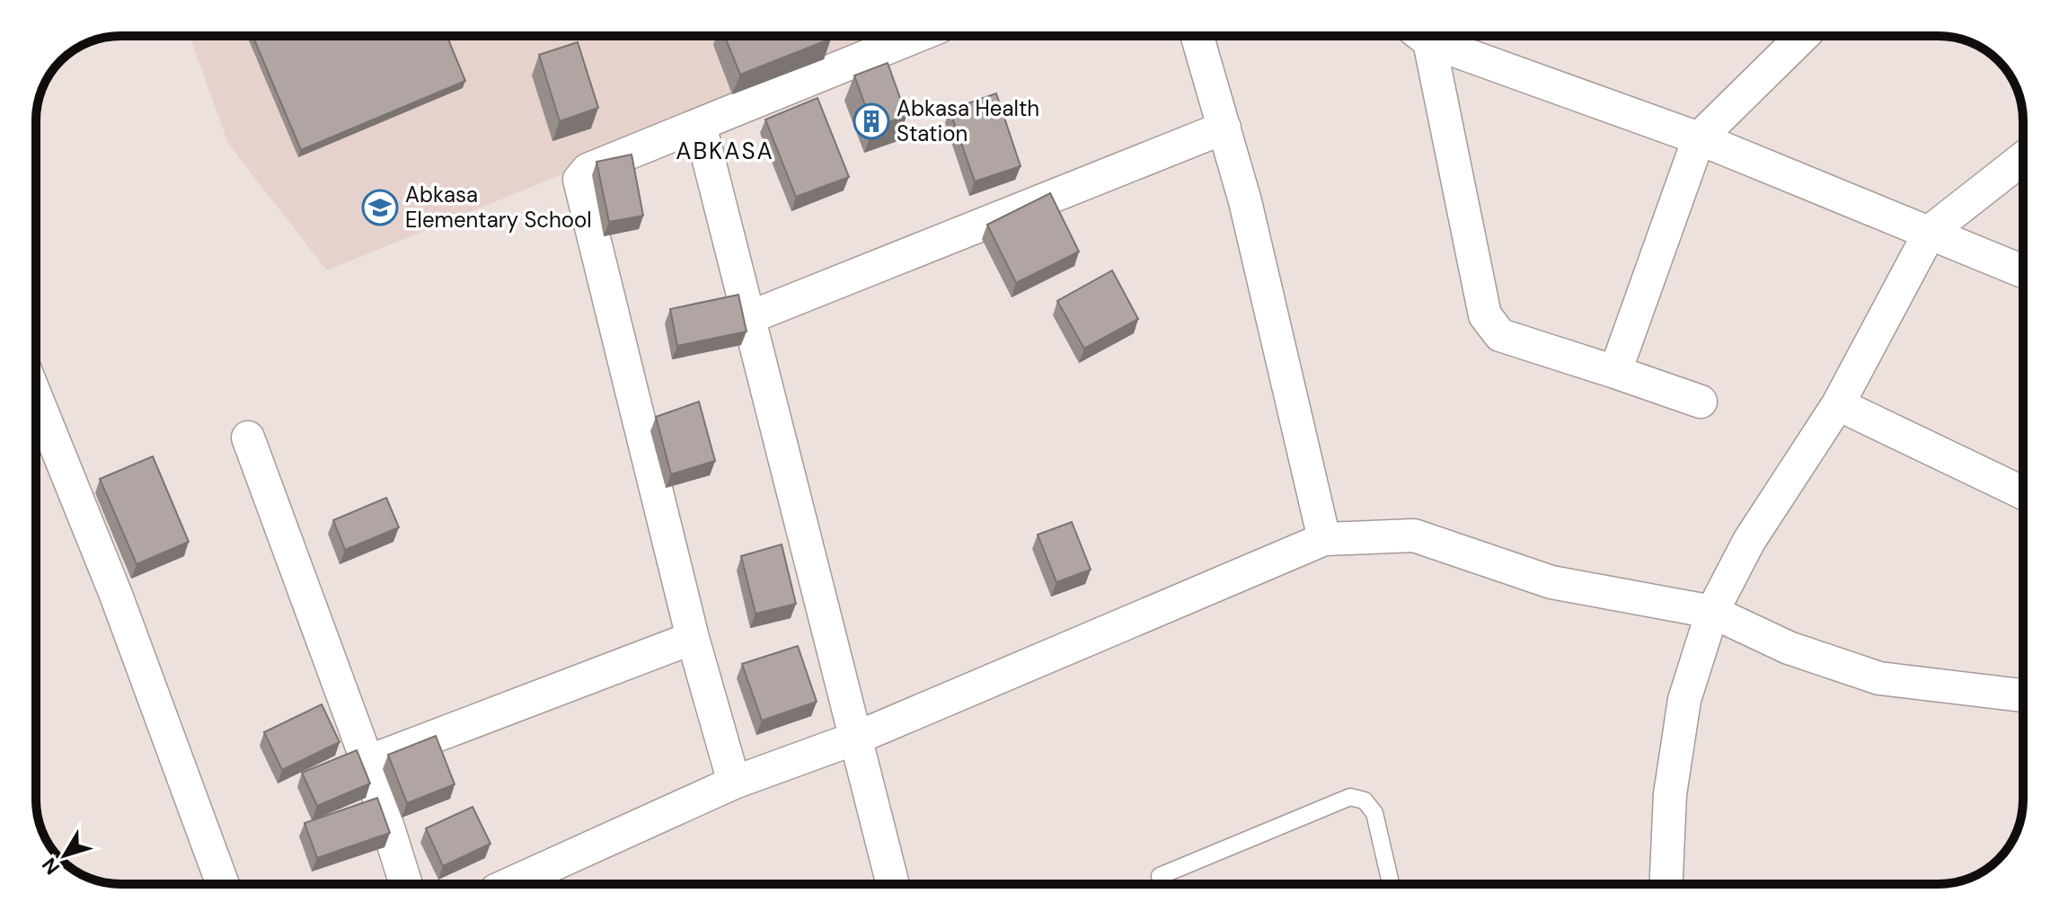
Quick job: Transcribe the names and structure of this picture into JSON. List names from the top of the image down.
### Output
{
  "districts": ["ABKASA"],
  "places": {
    "building": ["Abkasa Health Station"],
    "school or university": ["Abkasa Elementary School"]
  },
  "north": "bottom left"
}
